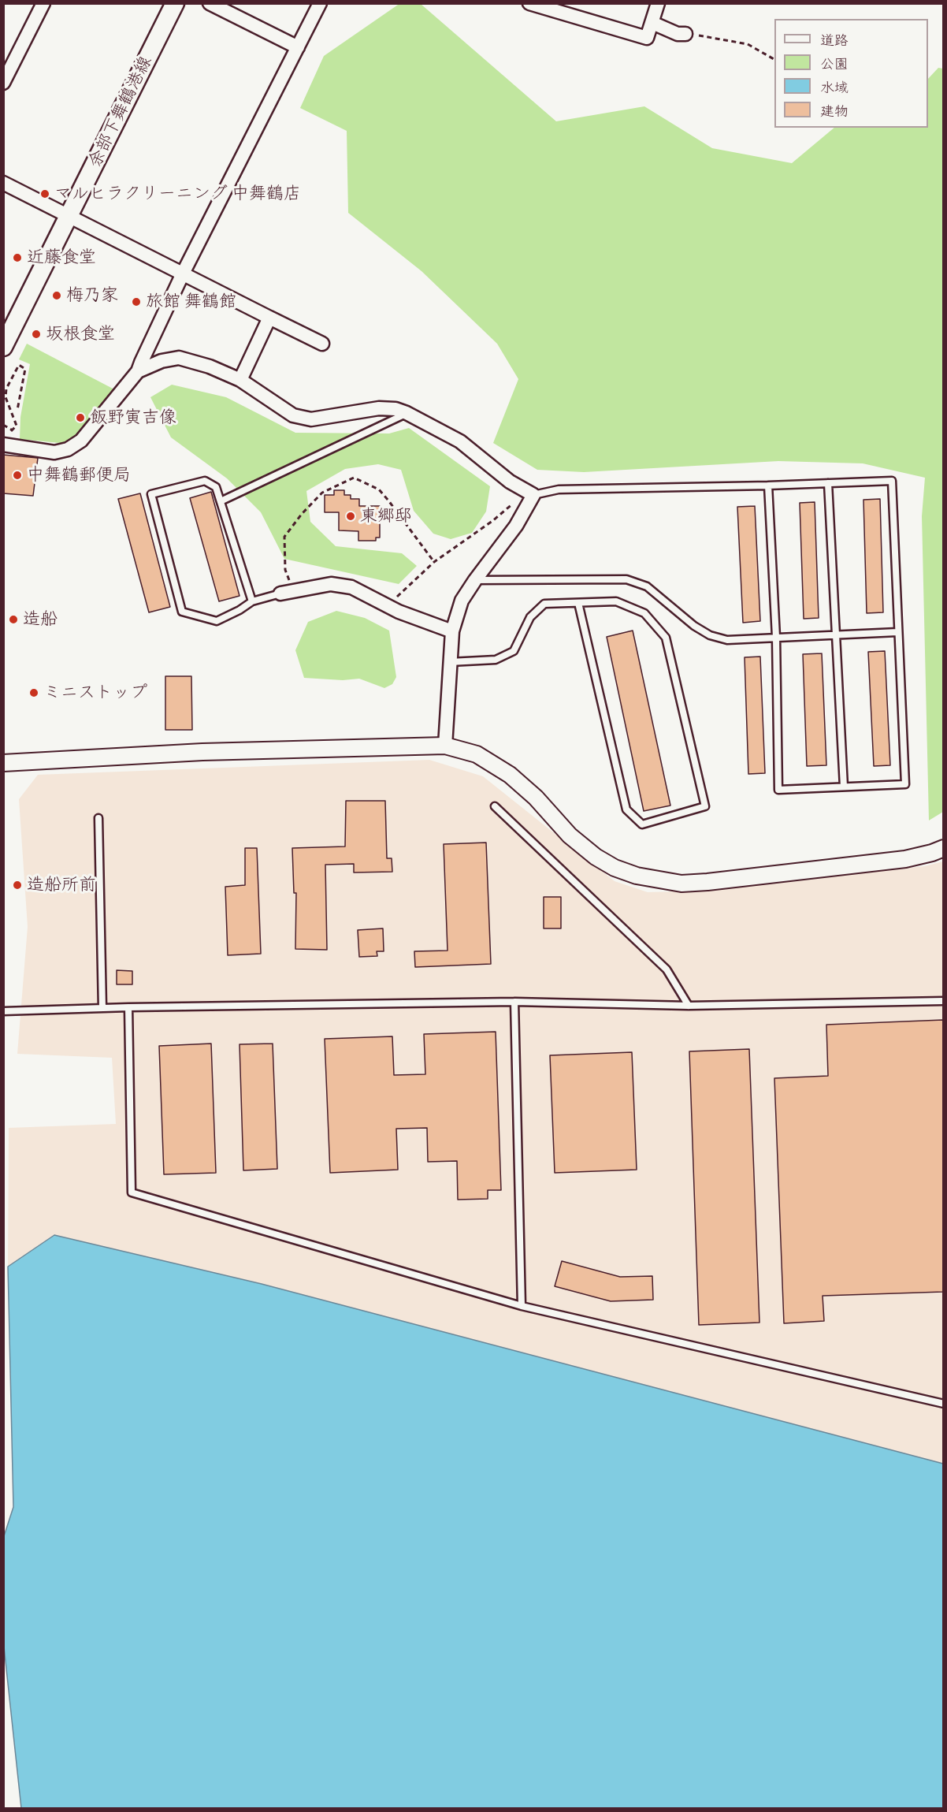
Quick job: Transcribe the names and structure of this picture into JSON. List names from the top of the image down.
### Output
{
  "streets": {
    "main road": ["余部下舞鶴港線"]
  },
  "places": [
    "マルヒラクリーニング 中舞鶴店",
    "近藤食堂",
    "梅乃家",
    "旅館 舞鶴館",
    "坂根食堂",
    "飯野寅吉像",
    "中舞鶴郵便局",
    "東郷邸",
    "造船",
    "ミニストップ",
    "造船所前"
  ],
  "legend": [
    "道路",
    "公園",
    "水域",
    "建物"
  ]
}
